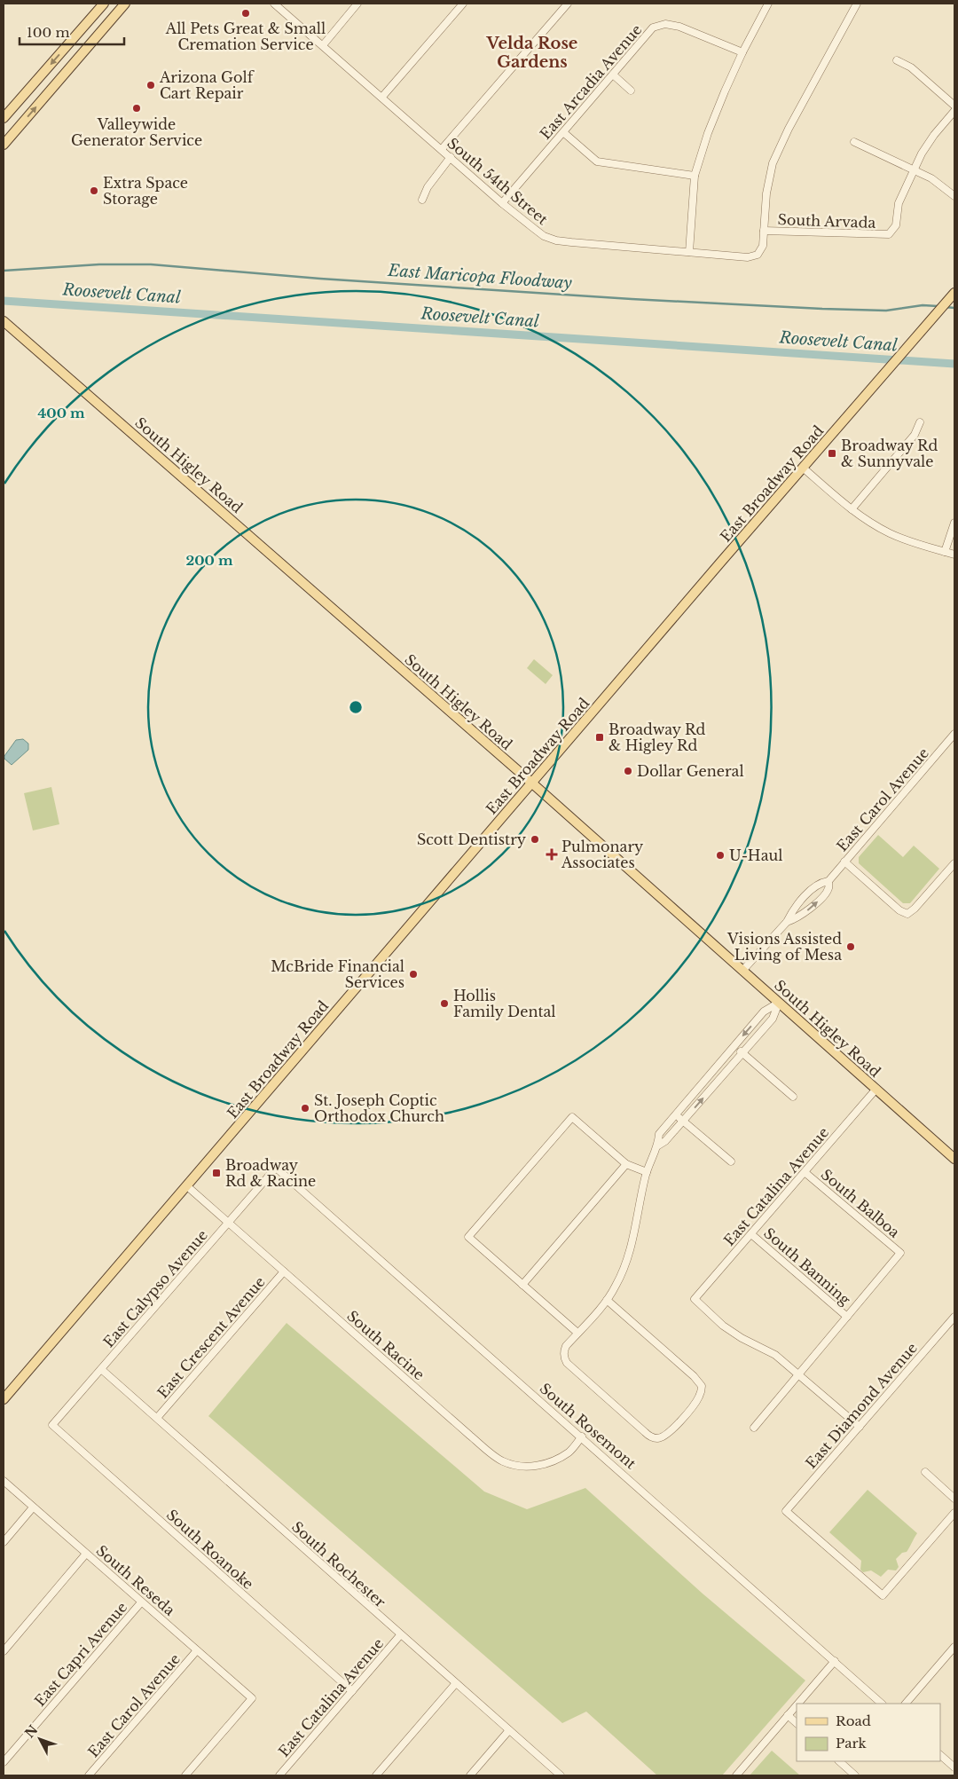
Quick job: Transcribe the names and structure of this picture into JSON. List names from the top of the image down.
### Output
{
  "streets": {
    "main road": ["South Higley Road", "East Broadway Road"],
    "street": [
      "East Arcadia Avenue",
      "South 54th Street",
      "South Arvada",
      "East Carol Avenue",
      "East Catalina Avenue",
      "South Balboa",
      "South Banning",
      "East Calypso Avenue",
      "East Crescent Avenue",
      "South Racine",
      "East Diamond Avenue",
      "South Rosemont",
      "South Roanoke",
      "South Rochester",
      "South Reseda",
      "East Capri Avenue"
    ]
  },
  "crossings": [
    ["East Arcadia Avenue", "South 54th Street"],
    ["South 54th Street", "South Arvada"],
    ["South Higley Road", "East Broadway Road"],
    ["South Higley Road", "East Carol Avenue"],
    ["South Higley Road", "East Catalina Avenue"],
    ["East Broadway Road", "South Racine"],
    ["East Carol Avenue", "South Reseda"],
    ["East Catalina Avenue", "South Balboa"],
    ["East Catalina Avenue", "South Banning"],
    ["East Catalina Avenue", "South Roanoke"],
    ["East Catalina Avenue", "South Rochester"],
    ["South Balboa", "South Banning"],
    ["East Calypso Avenue", "South Racine"],
    ["East Calypso Avenue", "South Rosemont"],
    ["East Calypso Avenue", "South Roanoke"],
    ["East Calypso Avenue", "South Rochester"],
    ["East Crescent Avenue", "South Racine"],
    ["East Crescent Avenue", "South Rochester"],
    ["South Racine", "South Rosemont"],
    ["South Reseda", "East Capri Avenue"]
  ],
  "districts": ["Velda Rose Gardens"],
  "water": ["East Maricopa Floodway", "Roosevelt Canal"],
  "places": {
    "other": [
      "All Pets Great & Small Cremation Service",
      "Arizona Golf Cart Repair",
      "Valleywide Generator Service",
      "Extra Space Storage",
      "Dollar General",
      "Scott Dentistry",
      "U-Haul",
      "Visions Assisted Living of Mesa",
      "McBride Financial Services",
      "Hollis Family Dental",
      "St. Joseph Coptic Orthodox Church"
    ],
    "transit": ["Broadway Rd & Sunnyvale", "Broadway Rd & Higley Rd", "Broadway Rd & Racine"],
    "health": ["Pulmonary Associates"]
  },
  "legend": ["Road", "Park"],
  "scale_bar": "100 m",
  "north": "top left",
  "rings": ["400 m", "200 m"]
}
